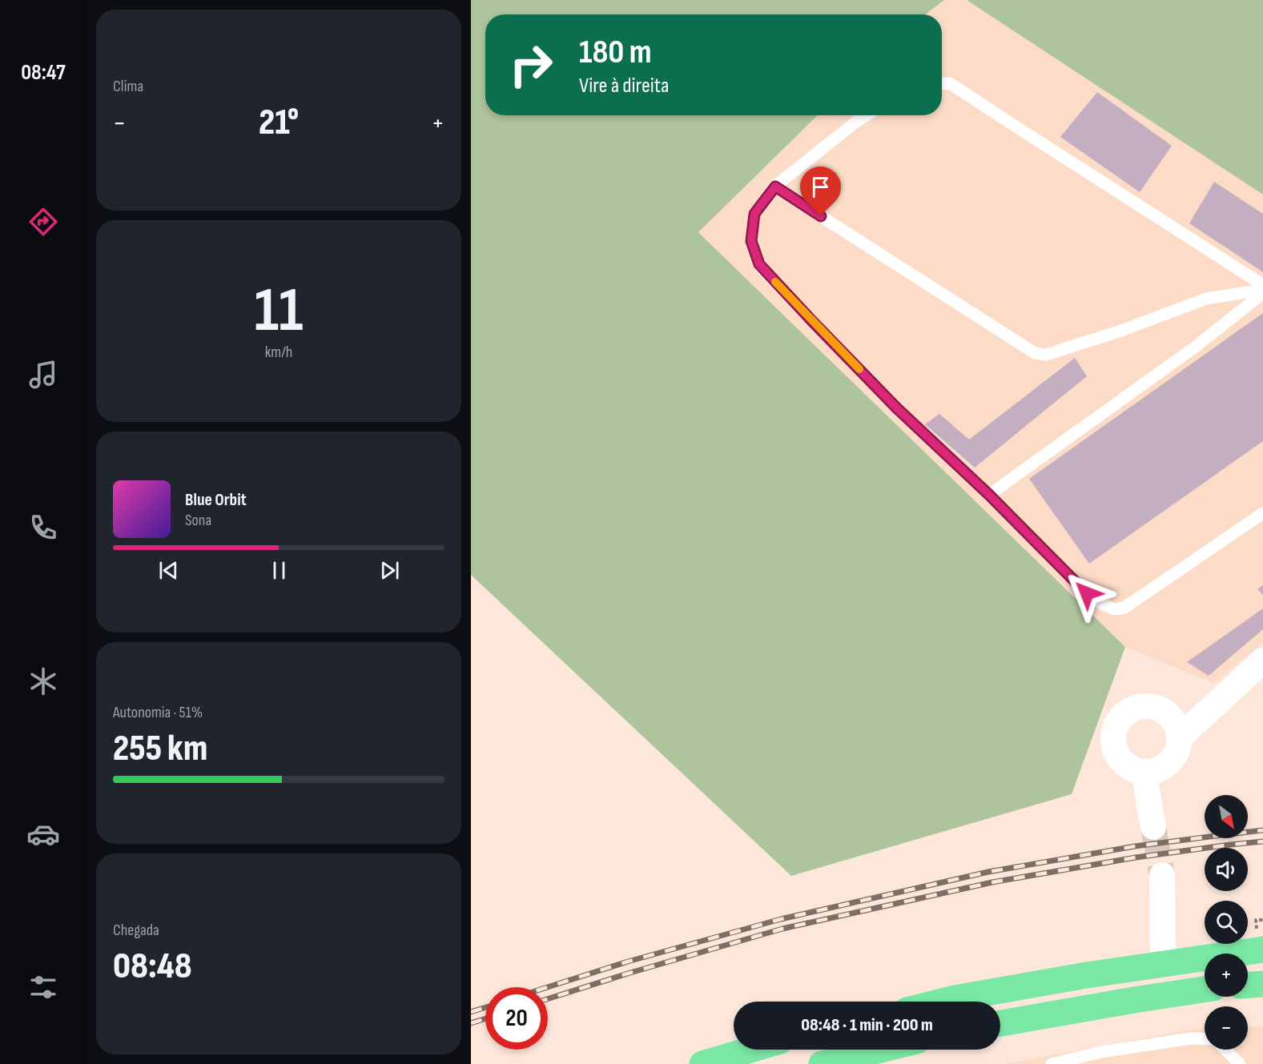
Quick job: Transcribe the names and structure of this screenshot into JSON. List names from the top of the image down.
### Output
{
  "north": "bottom right",
  "page": {
    "tabs": "08:47",
    "tile": [
      "Clima",
      ["11", "km/h"],
      ["Autonomia · 51%", "255 km"],
      ["Chegada", "08:48"]
    ],
    "turn": ["180 m", "Vire à direita"],
    "heat": ["−", "21°", "+"],
    "song": ["Blue Orbit", "Sona"],
    "map_buttons": ["+", "−"],
    "limit": "20",
    "trip": "08:48 · 1 min · 200 m"
  }
}
